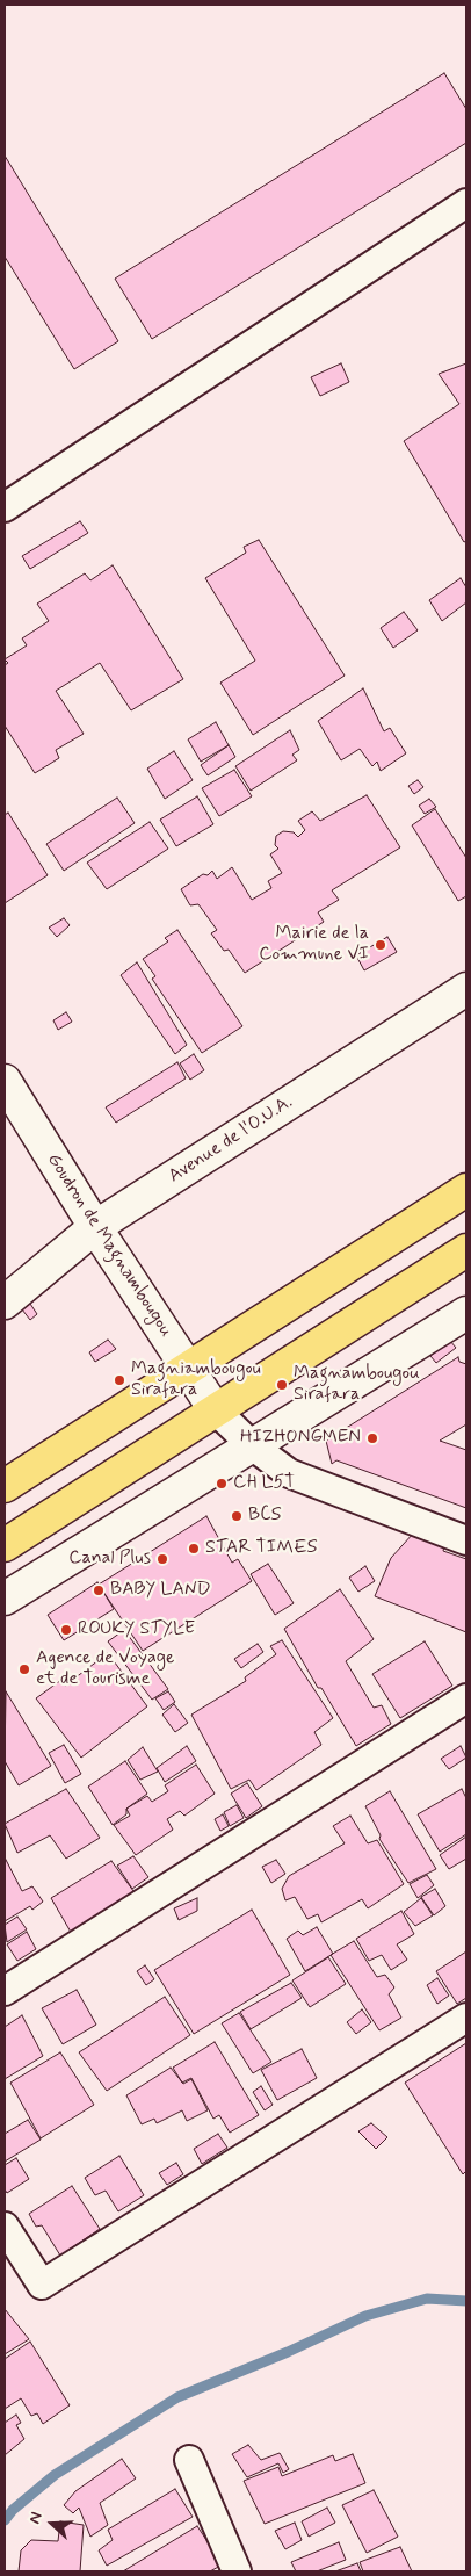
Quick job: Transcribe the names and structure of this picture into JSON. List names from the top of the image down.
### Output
{
  "streets": {
    "street": ["Avenue de l'O.U.A.", "Goudron de Magnambougou"]
  },
  "crossings": [
    ["Avenue de l'O.U.A.", "Goudron de Magnambougou"]
  ],
  "places": [
    "Mairie de la Commune VI",
    "Magniambougou Sirafara",
    "Magnambougou Sirafara",
    "HIZHONGMEN",
    "CH L5T",
    "BCS",
    "STAR TIMES",
    "Canal Plus",
    "BABY LAND",
    "ROUKY STYLE",
    "Agence de Voyage et de Tourisme"
  ],
  "north": "left"
}
